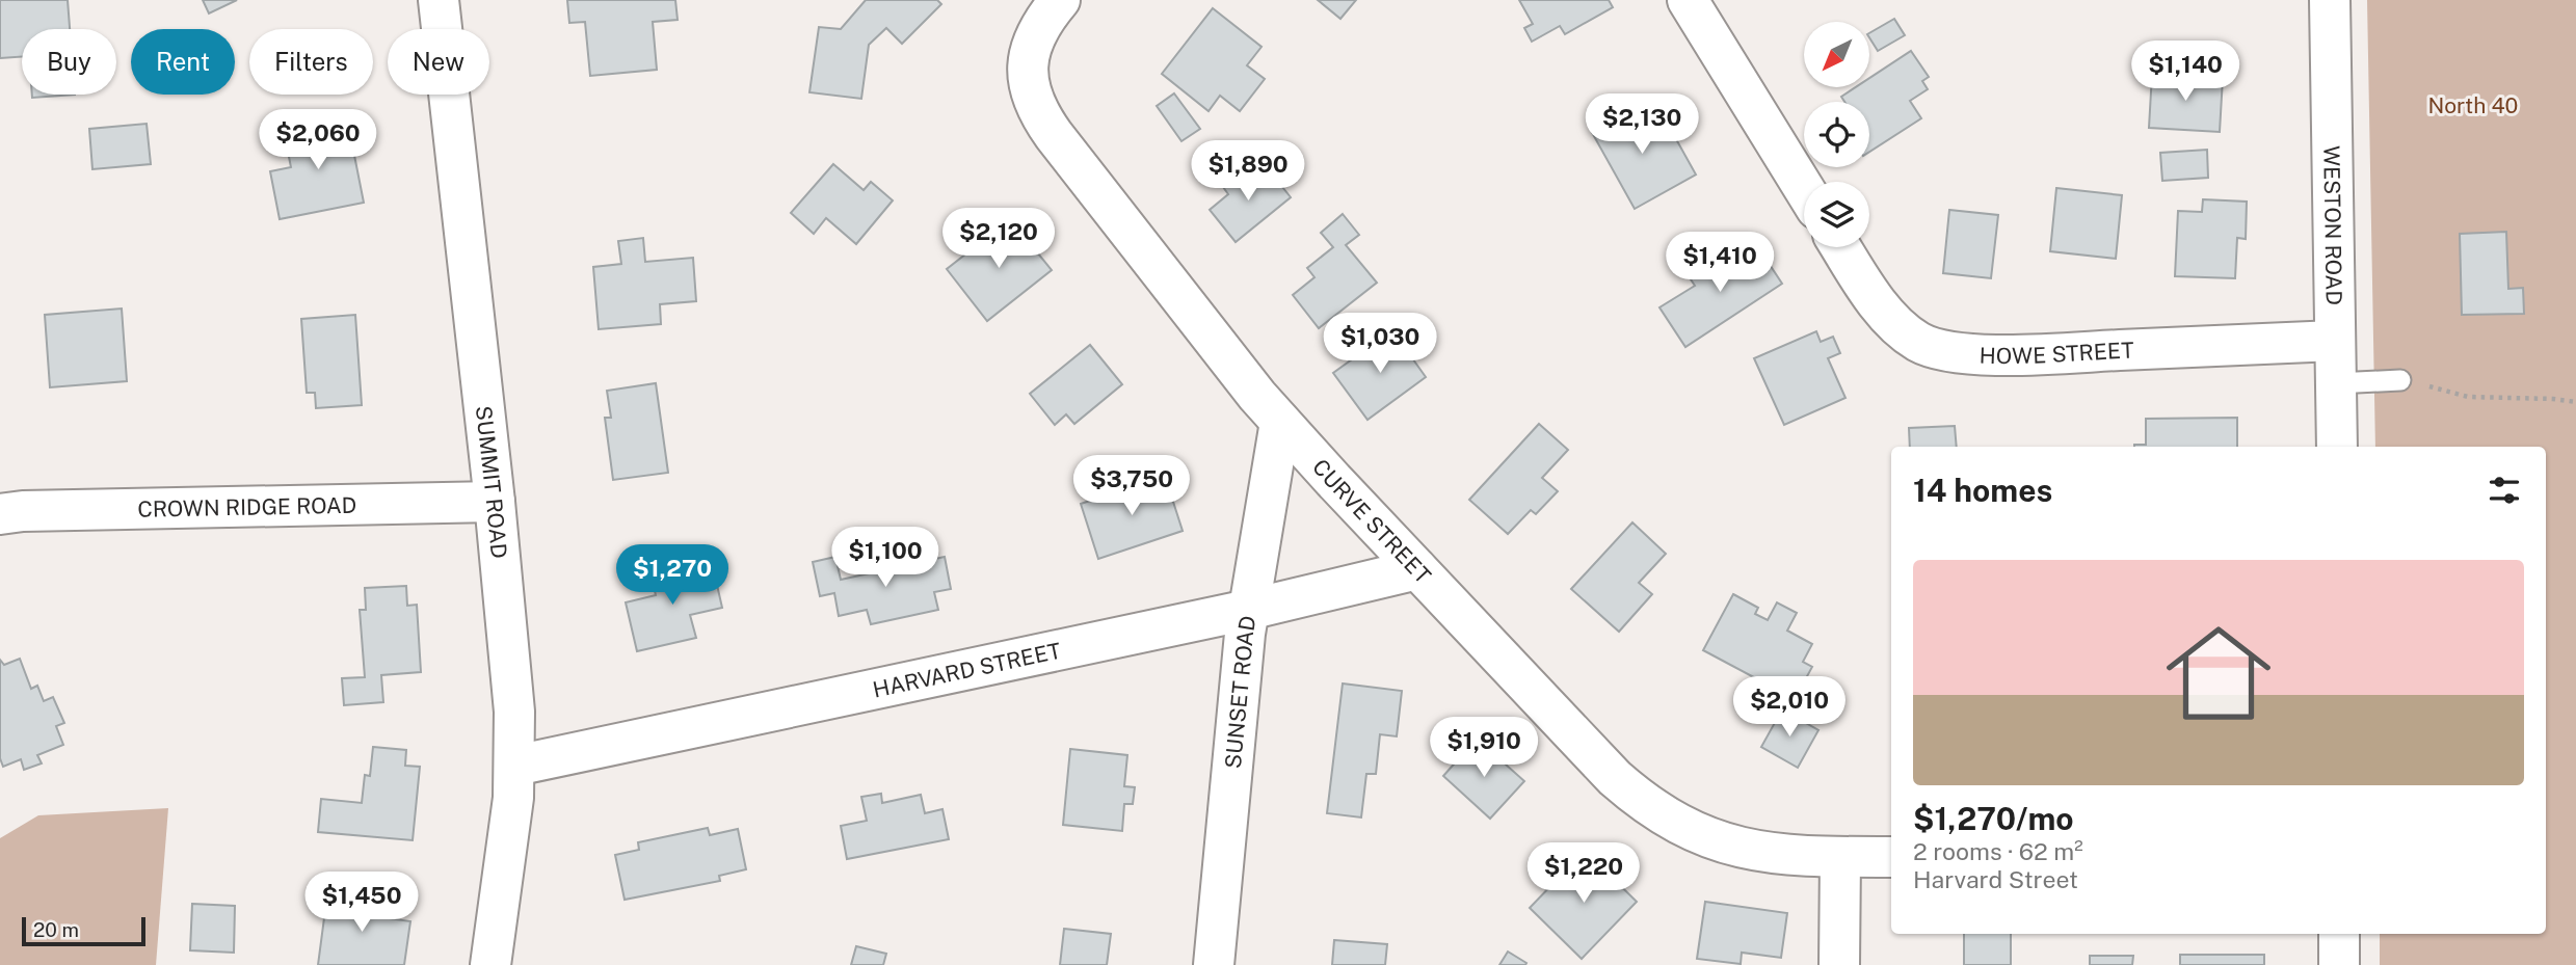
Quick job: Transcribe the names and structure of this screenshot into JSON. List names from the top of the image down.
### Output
{
  "streets": {
    "street": [
      "WESTON ROAD",
      "HOWE STREET",
      "SUMMIT ROAD",
      "CROWN RIDGE ROAD",
      "CURVE STREET",
      "HARVARD STREET",
      "SUNSET ROAD"
    ]
  },
  "crossings": [
    ["WESTON ROAD", "HOWE STREET"],
    ["SUMMIT ROAD", "CROWN RIDGE ROAD"],
    ["SUMMIT ROAD", "HARVARD STREET"],
    ["CURVE STREET", "HARVARD STREET"],
    ["CURVE STREET", "SUNSET ROAD"],
    ["HARVARD STREET", "SUNSET ROAD"]
  ],
  "parks": ["North 40"],
  "scale_bar": "20 m",
  "north": "bottom left",
  "page": {
    "chip": [
      "Buy",
      "Rent",
      "Filters",
      "New"
    ],
    "price": [
      "$1,140",
      "$2,130",
      "$2,060",
      "$1,890",
      "$2,120",
      "$1,410",
      "$1,030",
      "$3,750",
      "$1,100",
      "$1,270",
      "$2,010",
      "$1,910",
      "$1,220",
      "$1,450"
    ],
    "heading": "14 homes",
    "list": [
      {
        "name": "$1,270/mo",
        "note": "2 rooms · 62 m² · Harvard Street"
      }
    ],
    "scale": "20 m"
  }
}
